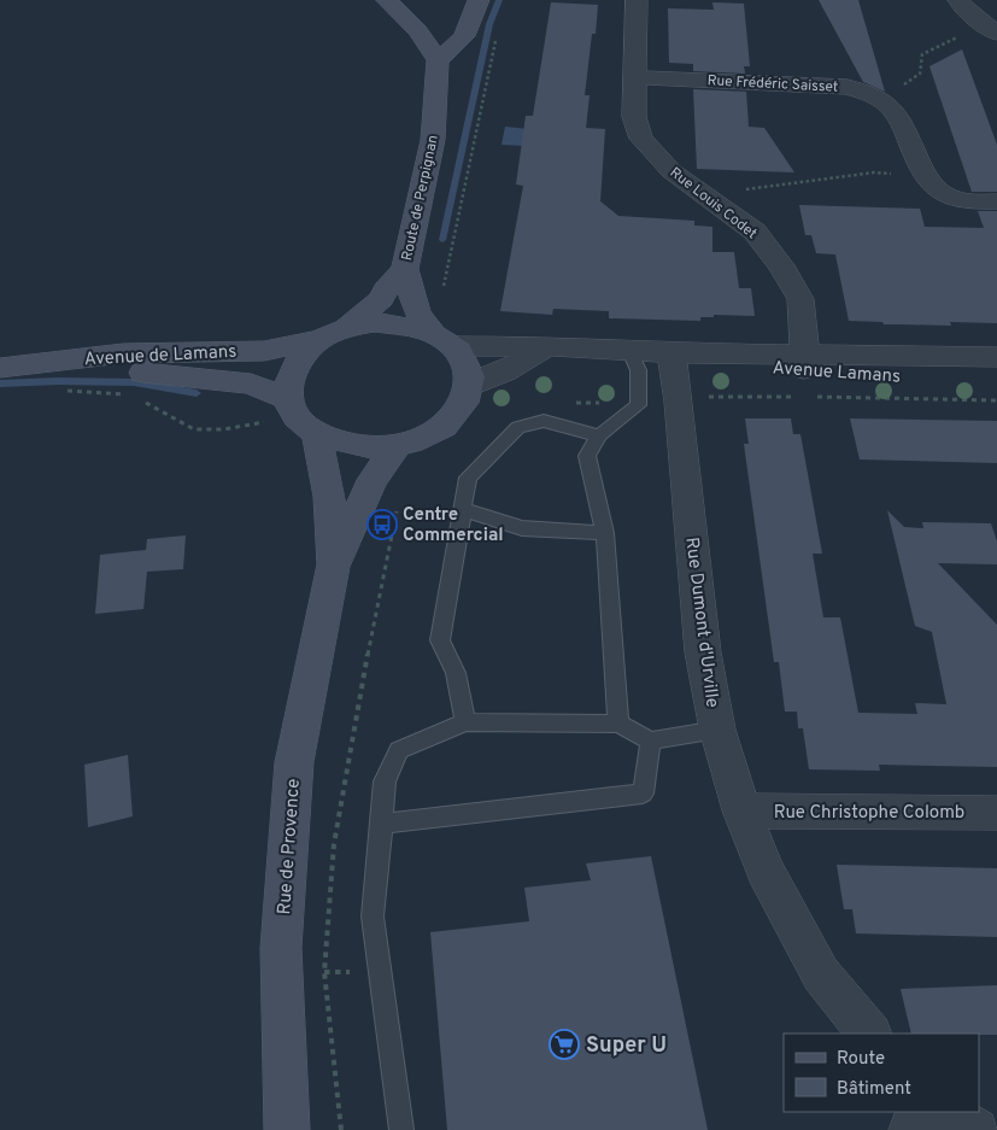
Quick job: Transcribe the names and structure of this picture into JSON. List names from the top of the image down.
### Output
{
  "streets": {
    "main road": ["Route de Perpignan", "Avenue de Lamans", "Rue de Provence"],
    "street": [
      "Rue Frédéric Saisset",
      "Rue Louis Codet",
      "Avenue Lamans",
      "Rue Dumont d'Urville",
      "Rue Christophe Colomb"
    ]
  },
  "crossings": [
    ["Rue Frédéric Saisset", "Rue Louis Codet"],
    ["Route de Perpignan", "Avenue de Lamans"],
    ["Route de Perpignan", "Avenue Lamans"],
    ["Route de Perpignan", "Rue de Provence"],
    ["Rue Louis Codet", "Avenue Lamans"],
    ["Avenue de Lamans", "Avenue Lamans"],
    ["Avenue de Lamans", "Rue de Provence"],
    ["Avenue Lamans", "Rue Dumont d'Urville"],
    ["Avenue Lamans", "Rue de Provence"],
    ["Rue Dumont d'Urville", "Rue Christophe Colomb"]
  ],
  "places": {
    "bus stop": ["Centre Commercial"],
    "supermarket": ["Super U"]
  },
  "legend": ["Route", "Bâtiment"]
}
